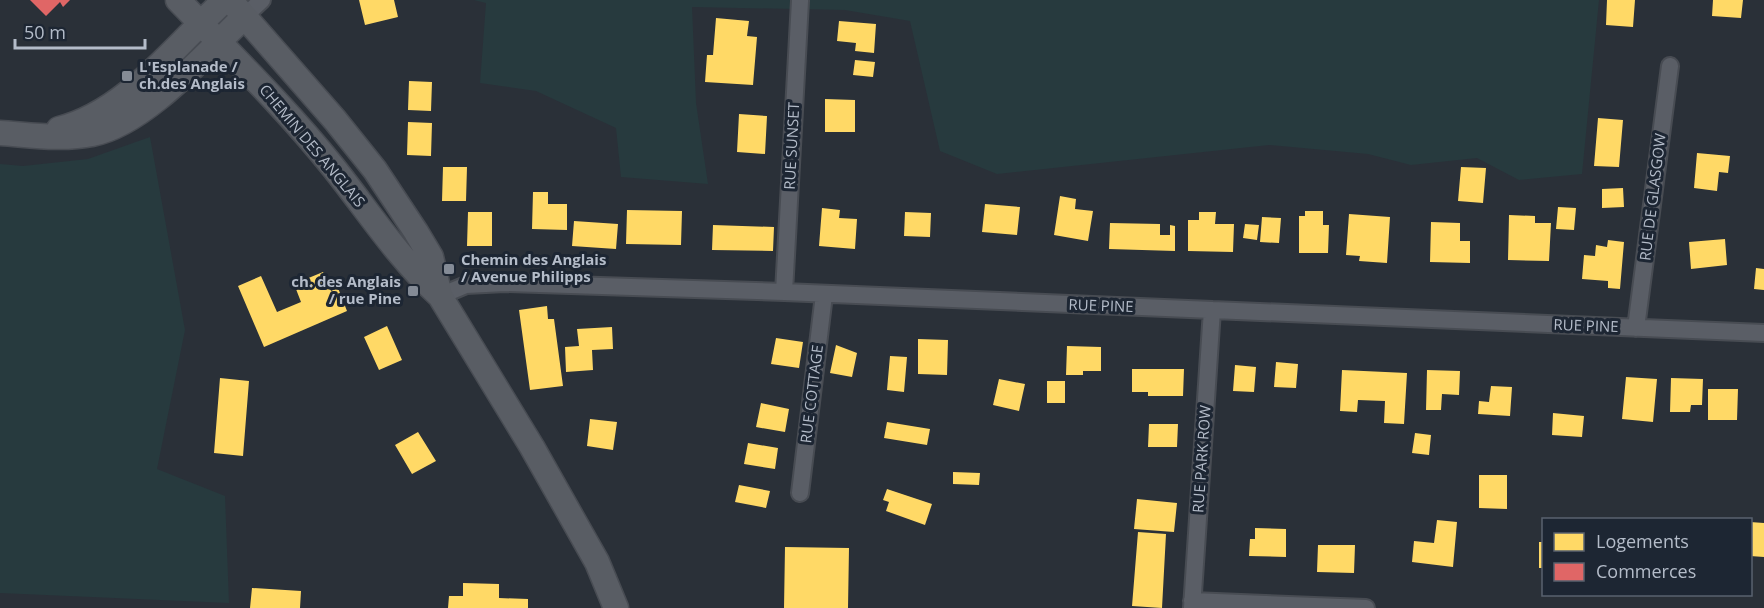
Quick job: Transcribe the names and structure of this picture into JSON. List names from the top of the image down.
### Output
{
  "streets": {
    "street": [
      "CHEMIN DES ANGLAIS",
      "RUE SUNSET",
      "RUE DE GLASGOW",
      "RUE PINE",
      "RUE COTTAGE",
      "RUE PARK ROW"
    ]
  },
  "crossings": [
    ["CHEMIN DES ANGLAIS", "RUE PINE"],
    ["RUE SUNSET", "RUE PINE"],
    ["RUE DE GLASGOW", "RUE PINE"],
    ["RUE PINE", "RUE COTTAGE"],
    ["RUE PINE", "RUE PARK ROW"]
  ],
  "places": {
    "transit": ["L'Esplanade / ch.des Anglais", "Chemin des Anglais / Avenue Philipps", "ch. des Anglais / rue Pine"]
  },
  "legend": ["Logements", "Commerces"],
  "scale_bar": "50 m"
}
